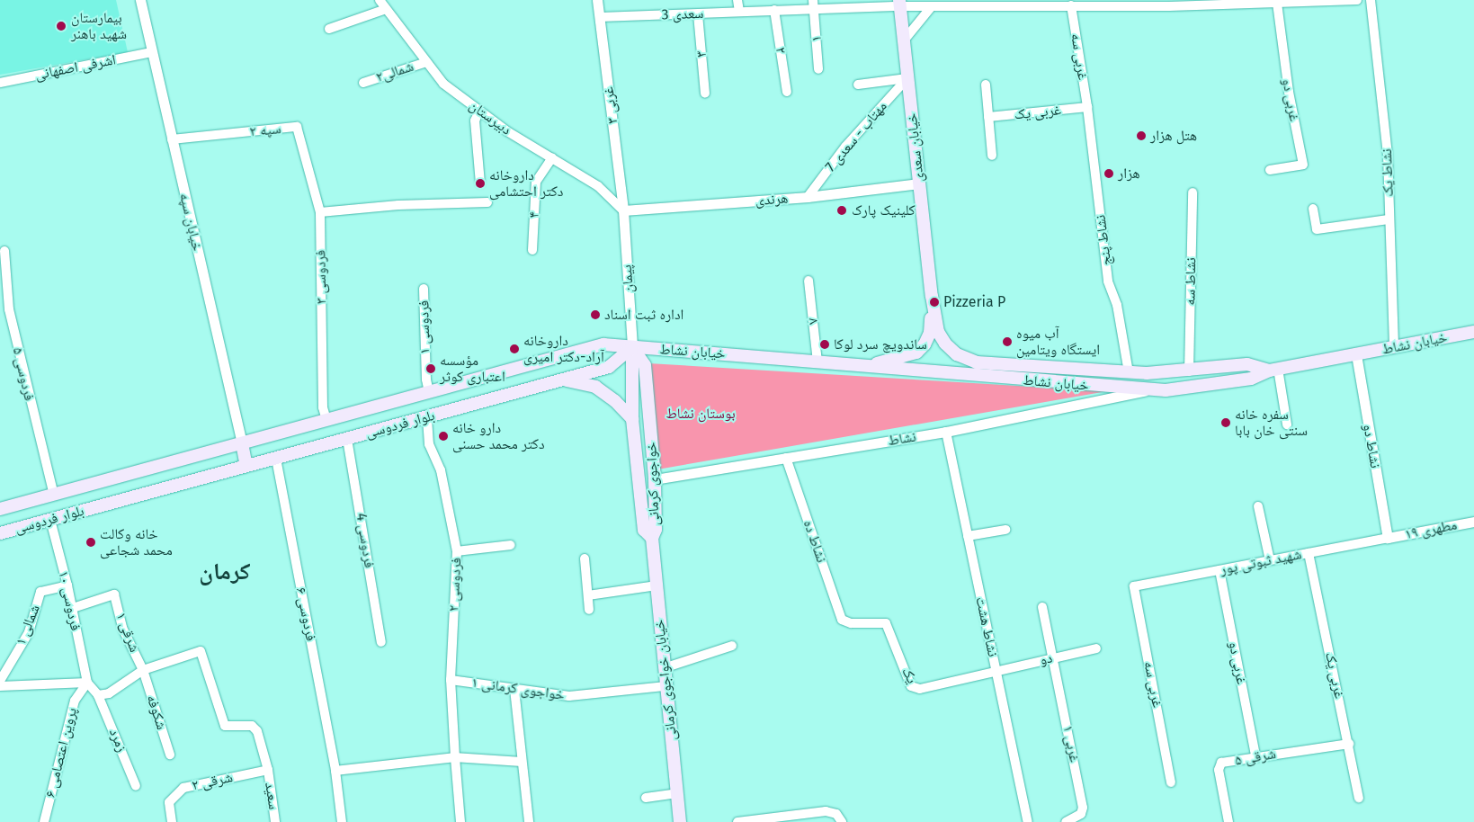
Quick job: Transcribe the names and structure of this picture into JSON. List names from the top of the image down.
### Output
{
  "streets": {
    "main road": [
      "خیابان سعدی",
      "خیابان نشاط",
      "بلوار فردوسی",
      "خواجوی کرمانی",
      "خیابان خواجوی کرمانی"
    ],
    "street": [
      "سعدی 3",
      "۱",
      "۲",
      "۳",
      "غربی سه",
      "اشرفی اصفهانی",
      "شمالی۲",
      "غربی دو",
      "۳ غربی",
      "غربی یک",
      "دبیرستان",
      "سپه ۲",
      "مهتاب - سعدی 7",
      "نشاط یک",
      "هرندی",
      "۴",
      "خیابان سپه",
      "نشاط پنج",
      "فردوسی ۳",
      "پیمان",
      "نشاط سه",
      "۷",
      "فردوسی ۱",
      "فردوسی ۵",
      "نشاط",
      "نشاط دو",
      "مطهری ۱۹",
      "فردوسی 4",
      "نشاط ده",
      "شهید ثبوتی پور",
      "فردوسی ۲",
      "فردوسی ۱۰",
      "فردوسی ۶",
      "شمالی ۱",
      "نشاط هشت",
      "شرقی ۱",
      "دو",
      "یک",
      "خواجوی کرمانی ۱",
      "شکوفه",
      "زمرد",
      "غربی ۱",
      "پروین اعتصامی ۶",
      "شرقی ۵",
      "شرقی ۲",
      "سعید"
    ]
  },
  "crossings": [
    ["سعدی 3", "۱"],
    ["سعدی 3", "۲"],
    ["سعدی 3", "۳"],
    ["سعدی 3", "غربی سه"],
    ["سعدی 3", "غربی دو"],
    ["سعدی 3", "۳ غربی"],
    ["سعدی 3", "خیابان سعدی"],
    ["غربی سه", "غربی یک"],
    ["غربی سه", "نشاط پنج"],
    ["غربی سه", "شهید ثبوتی پور"],
    ["اشرفی اصفهانی", "خیابان سپه"],
    ["شمالی۲", "دبیرستان"],
    ["غربی دو", "شهید ثبوتی پور"],
    ["غربی دو", "شرقی ۵"],
    ["۳ غربی", "دبیرستان"],
    ["۳ غربی", "هرندی"],
    ["۳ غربی", "پیمان"],
    ["غربی یک", "نشاط پنج"],
    ["غربی یک", "شهید ثبوتی پور"],
    ["غربی یک", "شرقی ۵"],
    ["دبیرستان", "هرندی"],
    ["دبیرستان", "۴"],
    ["دبیرستان", "پیمان"],
    ["سپه ۲", "خیابان سپه"],
    ["سپه ۲", "فردوسی ۳"],
    ["مهتاب - سعدی 7", "خیابان سعدی"],
    ["مهتاب - سعدی 7", "هرندی"],
    ["خیابان سعدی", "هرندی"],
    ["نشاط یک", "خیابان نشاط"],
    ["هرندی", "پیمان"],
    ["خیابان سپه", "بلوار فردوسی"],
    ["فردوسی ۳", "بلوار فردوسی"],
    ["پیمان", "خیابان نشاط"],
    ["پیمان", "بلوار فردوسی"],
    ["پیمان", "خواجوی کرمانی"],
    ["۷", "خیابان نشاط"],
    ["فردوسی ۱", "بلوار فردوسی"],
    ["خیابان نشاط", "بلوار فردوسی"],
    ["خیابان نشاط", "نشاط"],
    ["خیابان نشاط", "نشاط دو"],
    ["خیابان نشاط", "خواجوی کرمانی"],
    ["فردوسی ۵", "بلوار فردوسی"],
    ["بلوار فردوسی", "خواجوی کرمانی"],
    ["بلوار فردوسی", "فردوسی 4"],
    ["بلوار فردوسی", "فردوسی ۲"],
    ["بلوار فردوسی", "فردوسی ۱۰"],
    ["بلوار فردوسی", "فردوسی ۶"],
    ["نشاط", "خواجوی کرمانی"],
    ["نشاط", "نشاط ده"],
    ["نشاط", "نشاط هشت"],
    ["نشاط دو", "مطهری ۱۹"],
    ["نشاط دو", "شهید ثبوتی پور"],
    ["خواجوی کرمانی", "خیابان خواجوی کرمانی"],
    ["مطهری ۱۹", "شهید ثبوتی پور"],
    ["نشاط ده", "یک"],
    ["فردوسی ۲", "خواجوی کرمانی ۱"],
    ["فردوسی ۱۰", "شمالی ۱"],
    ["فردوسی ۱۰", "شرقی ۱"],
    ["فردوسی ۱۰", "پروین اعتصامی ۶"],
    ["نشاط هشت", "دو"],
    ["نشاط هشت", "یک"],
    ["شرقی ۱", "شکوفه"],
    ["شرقی ۱", "سعید"],
    ["دو", "یک"],
    ["دو", "غربی ۱"],
    ["خیابان خواجوی کرمانی", "خواجوی کرمانی ۱"],
    ["شکوفه", "سعید"],
    ["شرقی ۲", "سعید"]
  ],
  "districts": ["کرمان"],
  "parks": ["بوستان نشاط"],
  "places": [
    "بیمارستان شهید باهنر",
    "هتل هزار",
    "هزار",
    "داروخانه دکتر احتشامی",
    "کلینیک پارک",
    "Pizzeria P",
    "اداره ثبت اسناد",
    "آب میوه ایستگاه ویتامین",
    "ساندویچ سرد لوکا",
    "داروخانه آراد-دکتر امیری",
    "مؤسسه اعتباری کوثر",
    "سفره خانه سنتی خان بابا",
    "دارو خانه دکتر محمد حسنی",
    "خانه وکالت محمد شجاعی"
  ]
}
